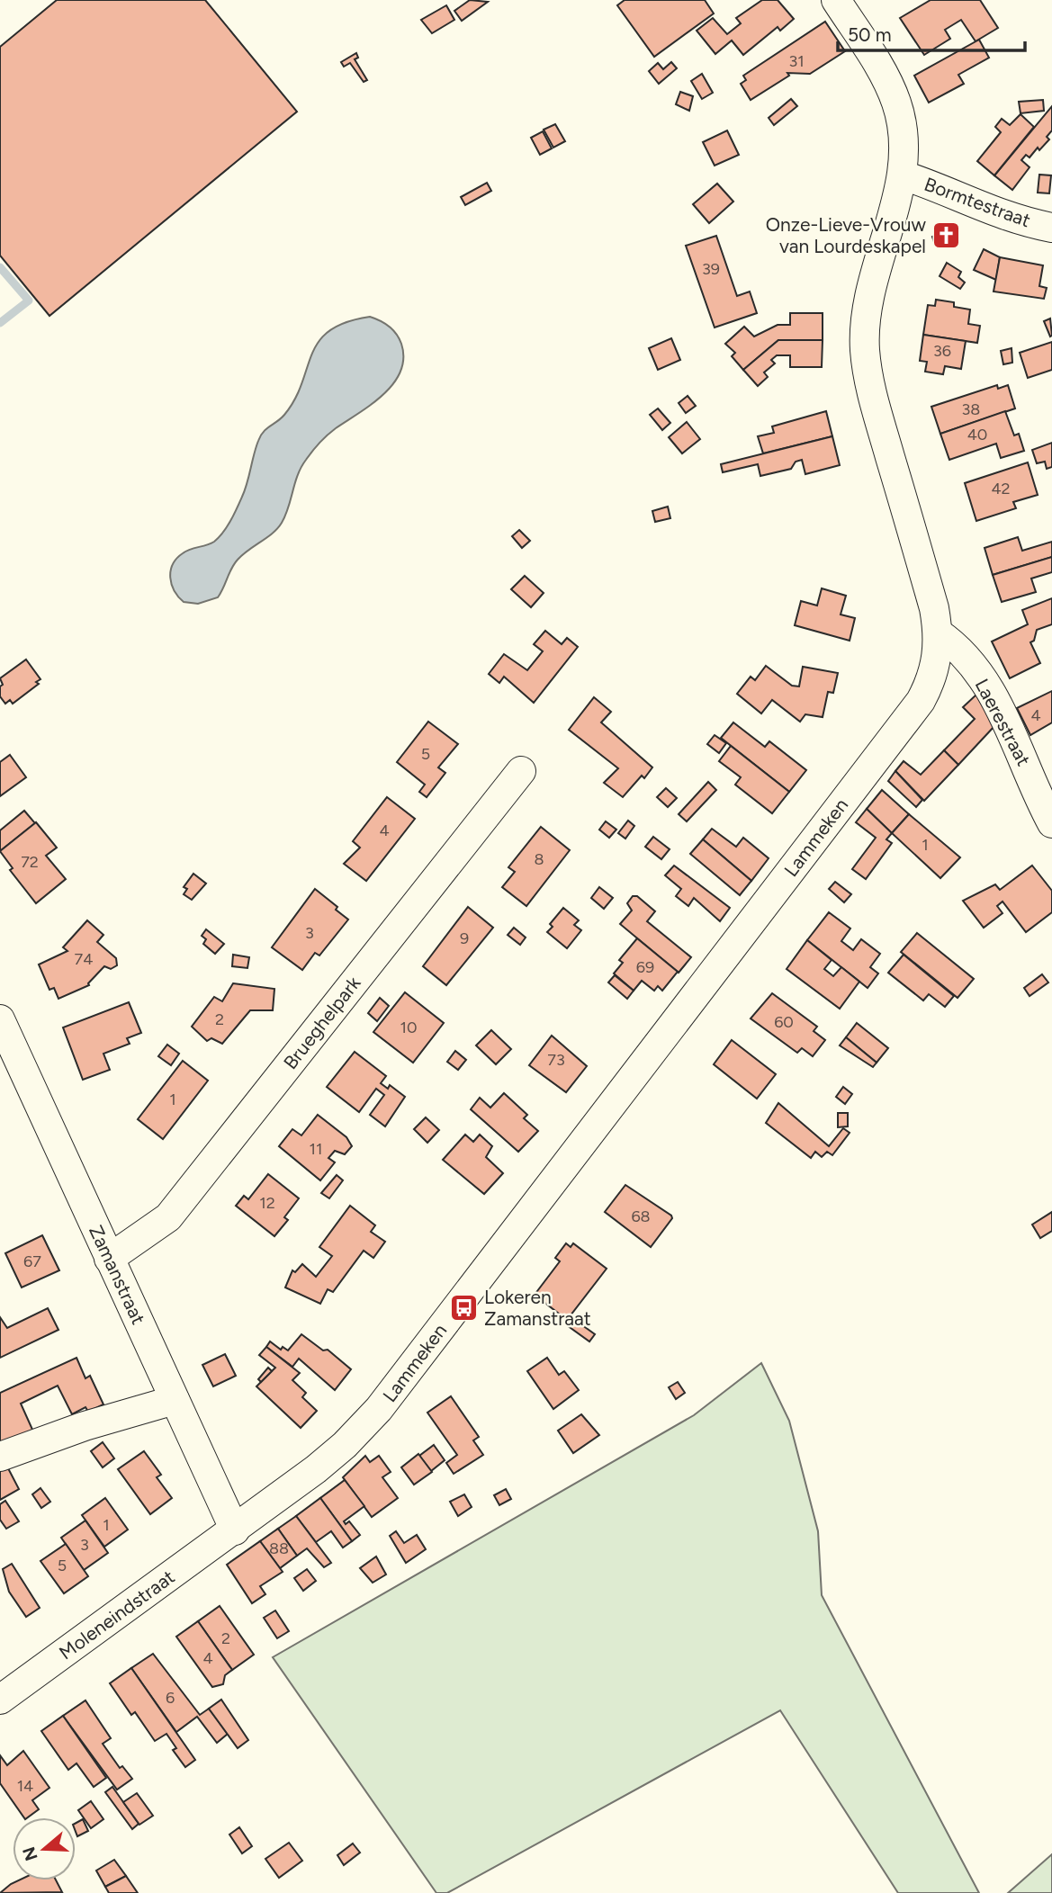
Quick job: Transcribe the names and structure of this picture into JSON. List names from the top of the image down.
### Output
{
  "streets": {
    "street": [
      "Bormtestraat",
      "Laerestraat",
      "Lammeken",
      "Brueghelpark",
      "Zamanstraat",
      "Moleneindstraat"
    ]
  },
  "crossings": [
    ["Bormtestraat", "Lammeken"],
    ["Laerestraat", "Lammeken"],
    ["Lammeken", "Zamanstraat"],
    ["Lammeken", "Moleneindstraat"],
    ["Brueghelpark", "Zamanstraat"],
    ["Zamanstraat", "Moleneindstraat"]
  ],
  "places": {
    "church": ["Onze-Lieve-Vrouw van Lourdeskapel"],
    "bus stop": ["Lokeren Zamanstraat"]
  },
  "house_numbers": [
    "31",
    "39",
    "36",
    "38",
    "40",
    "42",
    "4",
    "5",
    "4",
    "1",
    "8",
    "72",
    "3",
    "9",
    "74",
    "69",
    "2",
    "60",
    "10",
    "73",
    "1",
    "11",
    "12",
    "68",
    "67",
    "1",
    "3",
    "88",
    "5",
    "2",
    "4",
    "6",
    "14"
  ],
  "scale_bar": "50 m",
  "north": "left"
}
